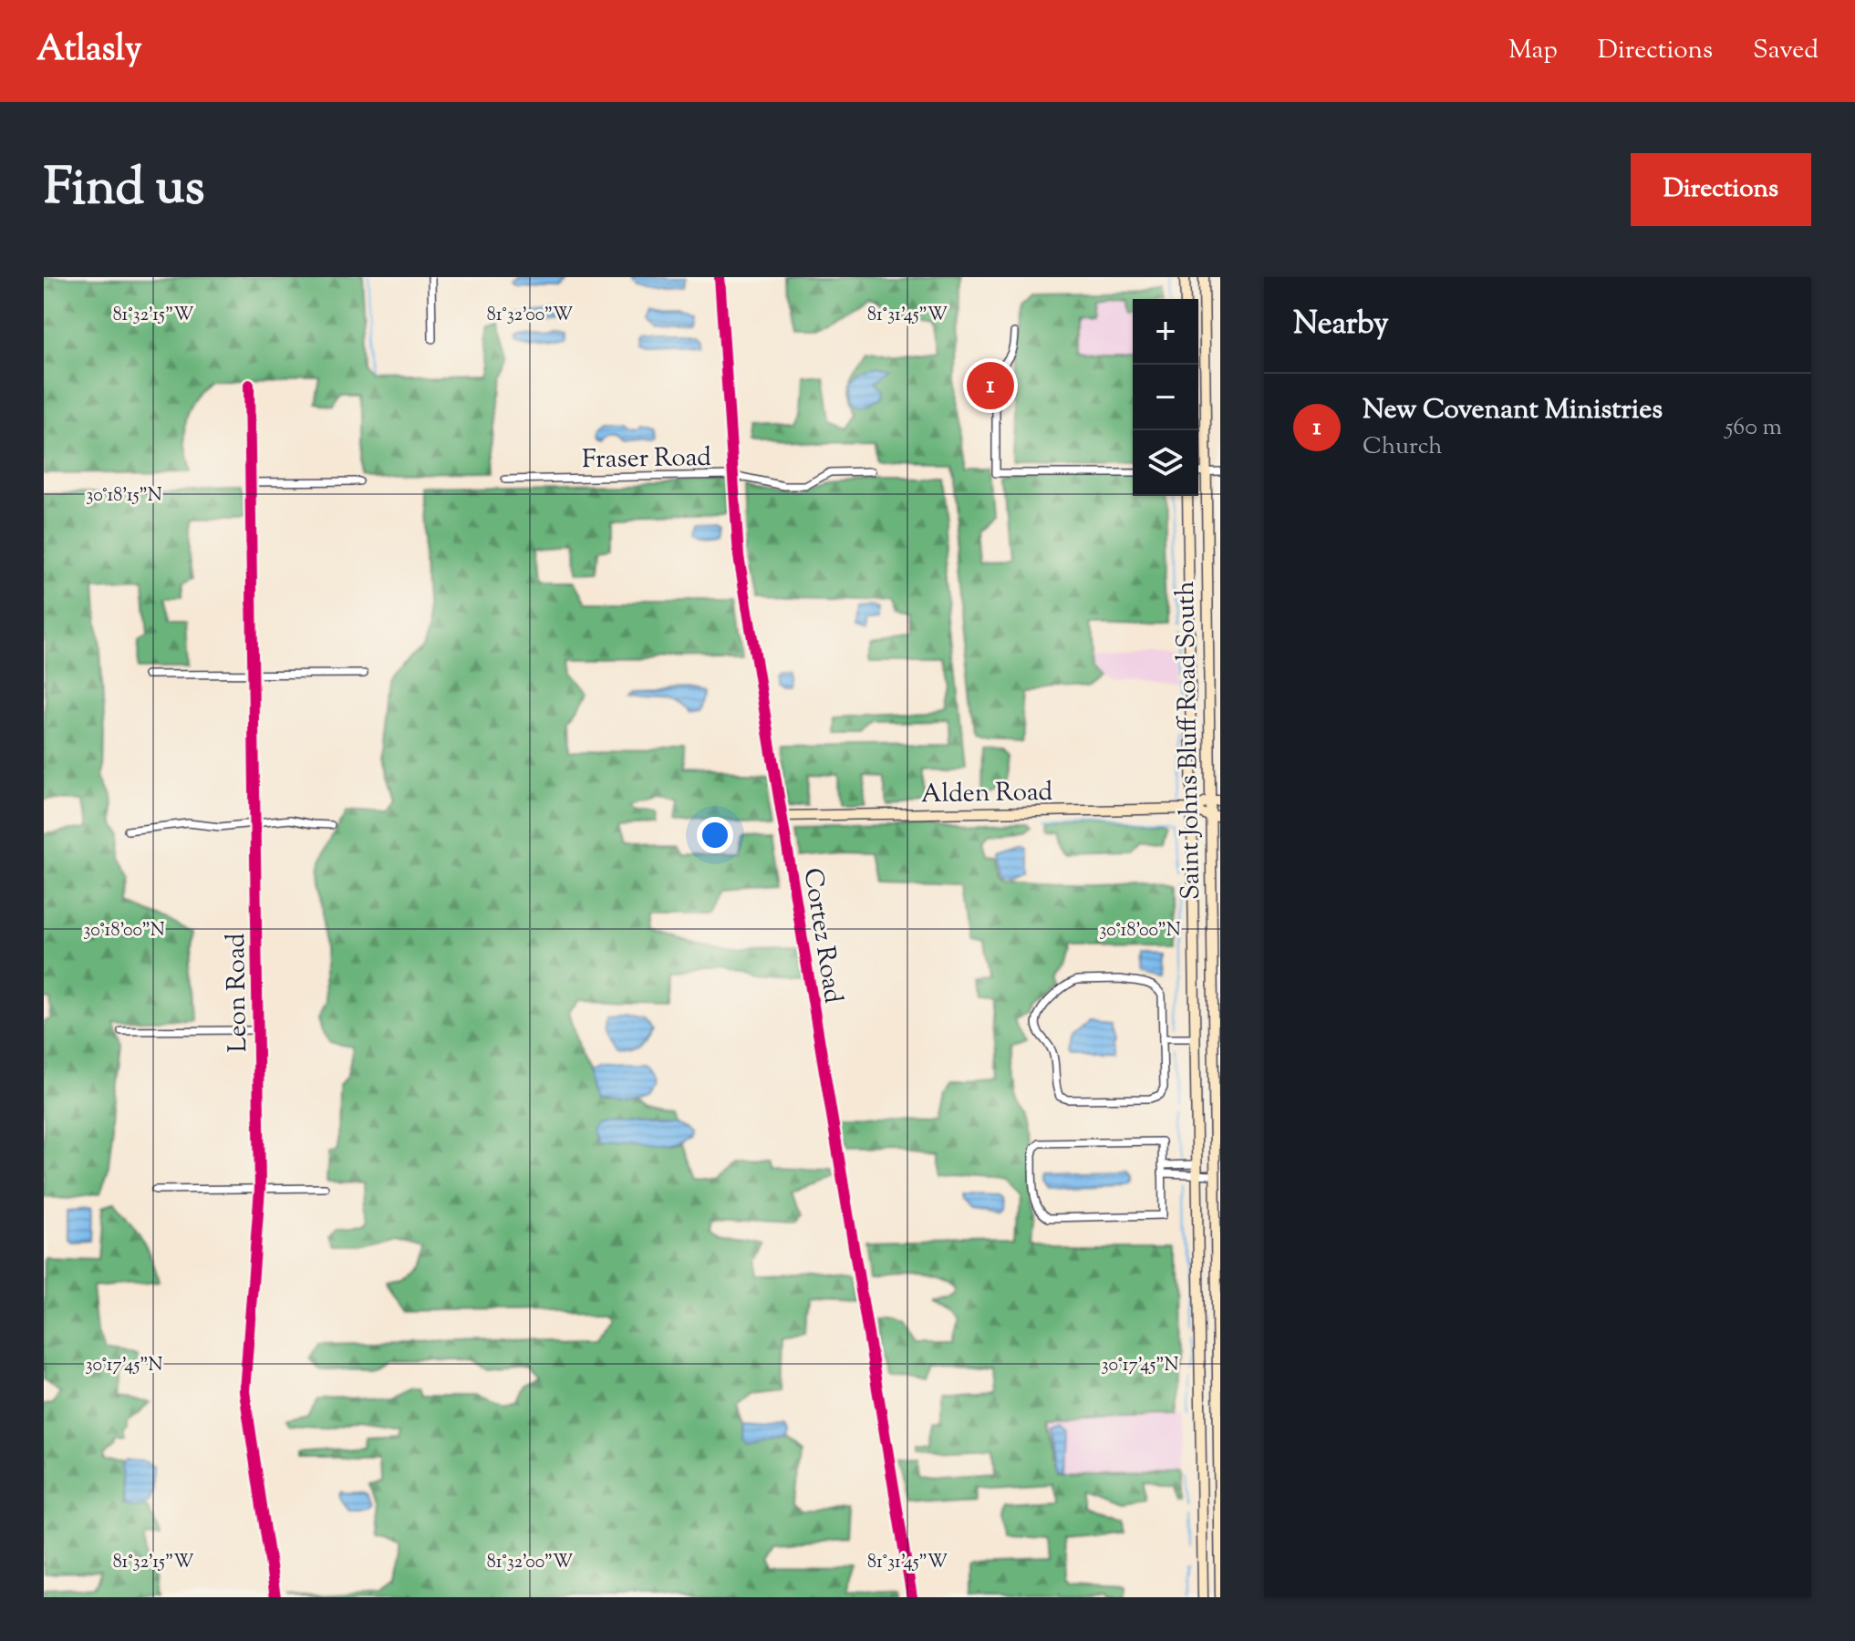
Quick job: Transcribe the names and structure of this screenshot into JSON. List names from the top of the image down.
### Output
{
  "streets": {
    "main road": ["Saint Johns Bluff Road South", "Alden Road", "Cortez Road"],
    "street": ["Fraser Road", "Leon Road"]
  },
  "crossings": [
    ["Fraser Road", "Cortez Road"],
    ["Saint Johns Bluff Road South", "Alden Road"],
    ["Alden Road", "Cortez Road"]
  ],
  "page": {
    "header": "Atlasly",
    "nav": ["Map", "Directions", "Saved"],
    "title": "Find us",
    "buttons": "Directions",
    "heading": "Nearby",
    "map_buttons": ["+", "−"],
    "pins": "1",
    "list": [
      {
        "mark": "1",
        "name": "New Covenant Ministries",
        "note": "Church",
        "value": "560 m"
      }
    ]
  },
  "coordinates": [
    "81°32'15\"W",
    "81°32'00\"W",
    "81°31'45\"W",
    "30°18'15\"N",
    "30°18'00\"N",
    "30°17'45\"N"
  ]
}
